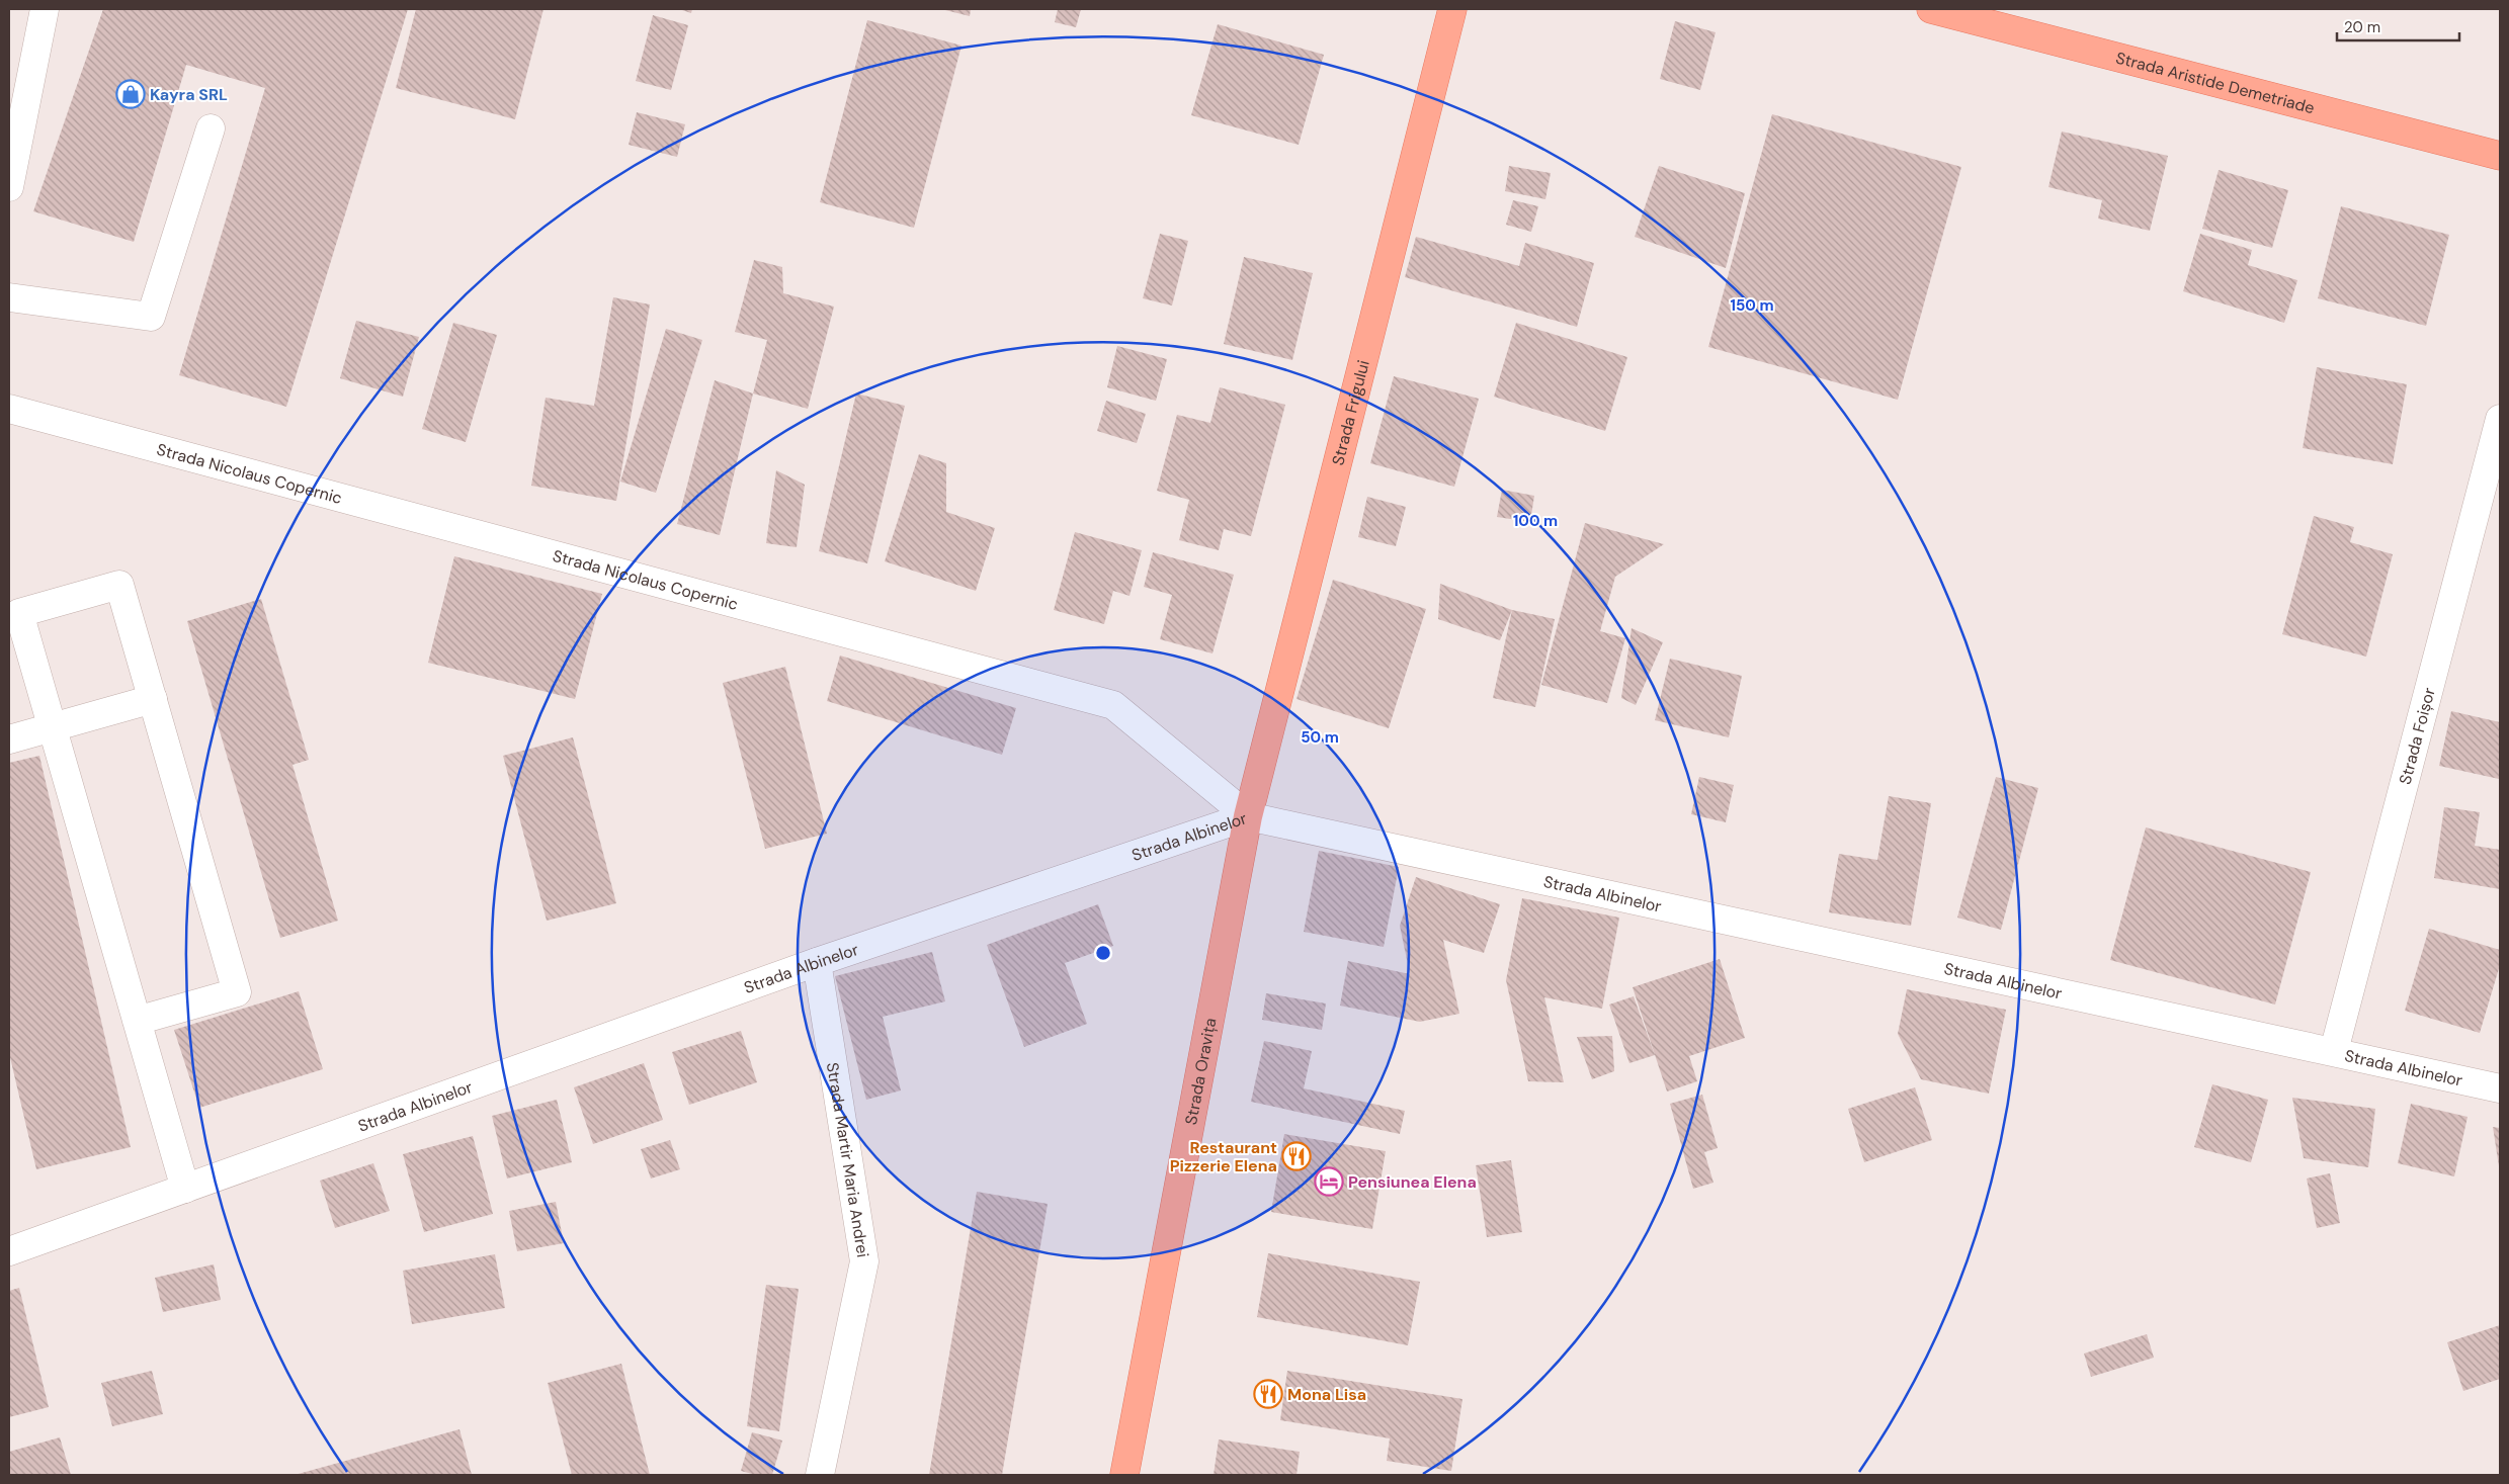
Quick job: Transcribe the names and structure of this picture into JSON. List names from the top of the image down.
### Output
{
  "streets": {
    "main road": ["Strada Aristide Demetriade", "Strada Frigului", "Strada Oravița"],
    "street": [
      "Strada Nicolaus Copernic",
      "Strada Foișor",
      "Strada Albinelor",
      "Strada Martir Maria Andrei"
    ]
  },
  "crossings": [
    ["Strada Frigului", "Strada Nicolaus Copernic"],
    ["Strada Frigului", "Strada Albinelor"],
    ["Strada Frigului", "Strada Oravița"],
    ["Strada Nicolaus Copernic", "Strada Albinelor"],
    ["Strada Nicolaus Copernic", "Strada Oravița"],
    ["Strada Foișor", "Strada Albinelor"],
    ["Strada Albinelor", "Strada Oravița"],
    ["Strada Albinelor", "Strada Martir Maria Andrei"]
  ],
  "places": {
    "shop": ["Kayra SRL"],
    "restaurant": ["Restaurant Pizzerie Elena", "Mona Lisa"],
    "hotel": ["Pensiunea Elena"]
  },
  "scale_bar": "20 m",
  "rings": ["150 m", "100 m", "50 m"]
}
